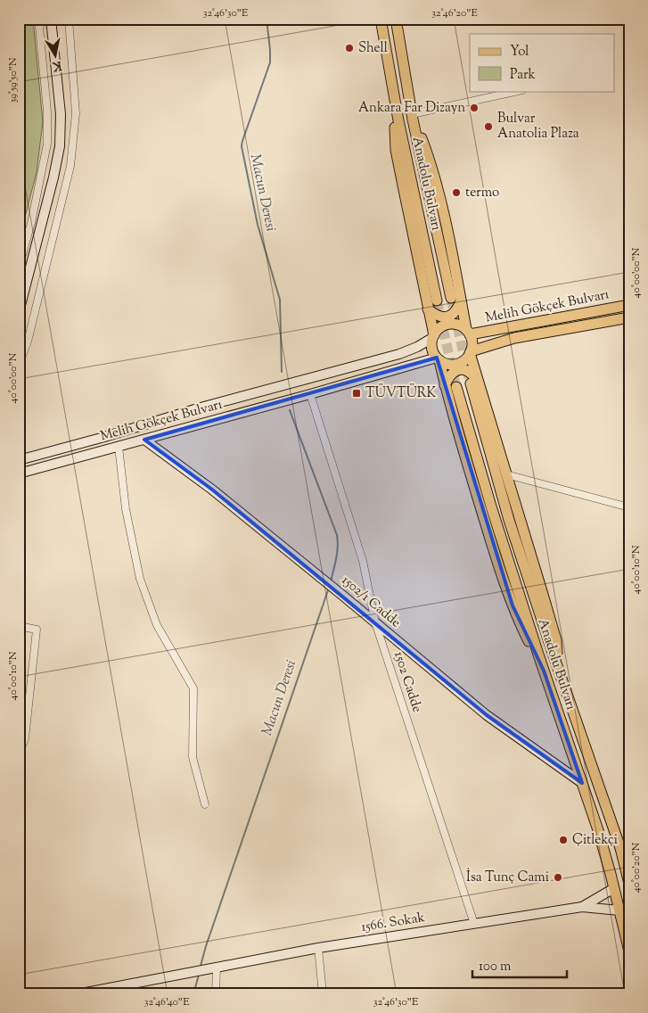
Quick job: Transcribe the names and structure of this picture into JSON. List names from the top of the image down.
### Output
{
  "streets": {
    "main road": ["Anadolu Bulvarı", "Melih Gökçek Bulvarı"],
    "street": ["1502/1 Cadde", "1502 Cadde", "1566. Sokak"]
  },
  "crossings": [
    ["Anadolu Bulvarı", "Melih Gökçek Bulvarı"],
    ["Anadolu Bulvarı", "1502/1 Cadde"],
    ["Melih Gökçek Bulvarı", "1502/1 Cadde"],
    ["Melih Gökçek Bulvarı", "1502 Cadde"],
    ["1502/1 Cadde", "1502 Cadde"],
    ["1502 Cadde", "1566. Sokak"]
  ],
  "water": ["Macun Deresi"],
  "places": {
    "other": [
      "Shell",
      "Ankara Far Dizayn",
      "Bulvar Anatolia Plaza",
      "termo",
      "Çitlekçi",
      "İsa Tunç Cami"
    ],
    "transit": ["TÜVTÜRK"]
  },
  "legend": ["Yol", "Park"],
  "scale_bar": "100 m",
  "north": "bottom",
  "coordinates": [
    "32°46'30\"E",
    "32°46'20\"E",
    "39°59'50\"N",
    "40°00'00\"N",
    "40°00'10\"N",
    "40°00'20\"N",
    "32°46'40\"E"
  ]
}
